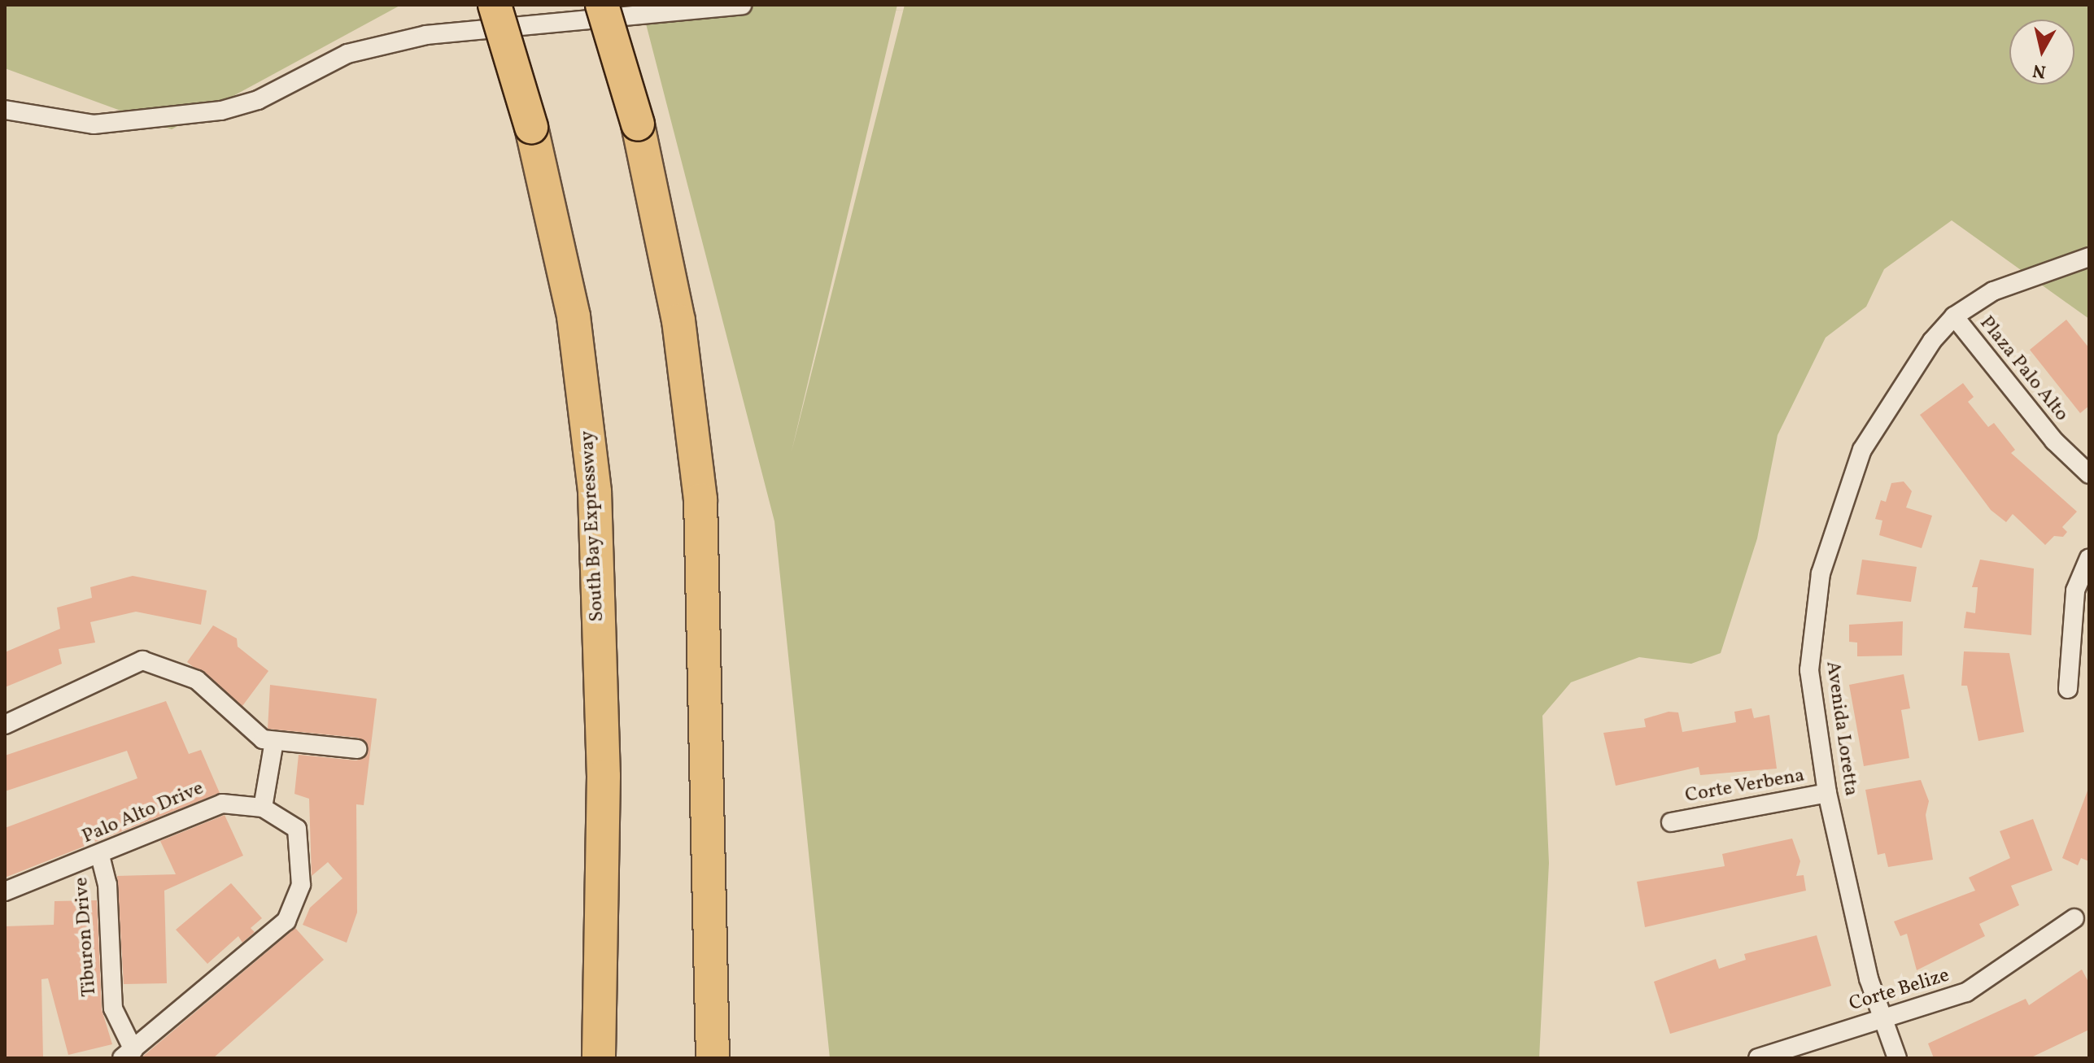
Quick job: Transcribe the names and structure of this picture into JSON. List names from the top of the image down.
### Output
{
  "streets": {
    "highway": ["South Bay Expressway"],
    "street": [
      "Plaza Palo Alto",
      "Avenida Loretta",
      "Corte Verbena",
      "Palo Alto Drive",
      "Tiburon Drive",
      "Corte Belize"
    ]
  },
  "crossings": [
    ["Plaza Palo Alto", "Avenida Loretta"],
    ["Avenida Loretta", "Corte Verbena"],
    ["Avenida Loretta", "Corte Belize"],
    ["Palo Alto Drive", "Tiburon Drive"]
  ],
  "north": "bottom"
}
